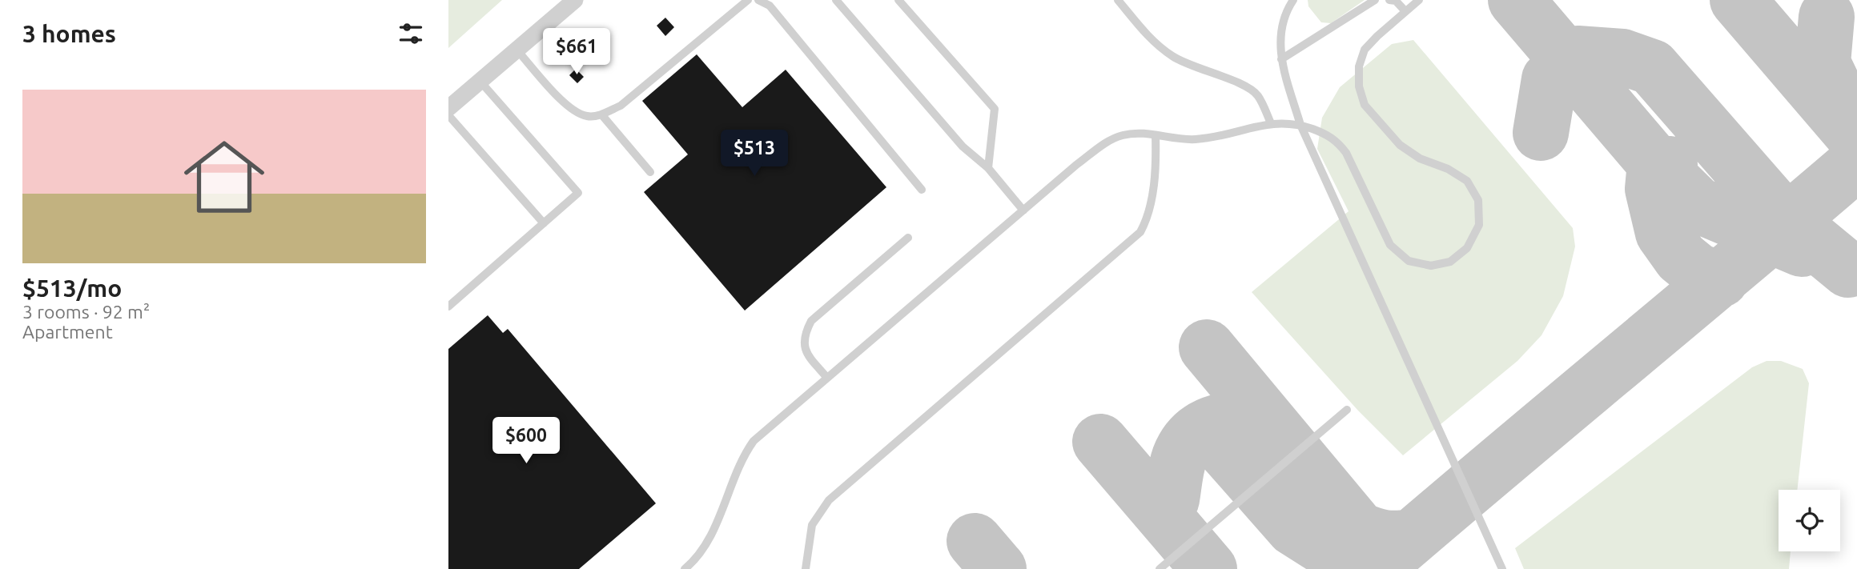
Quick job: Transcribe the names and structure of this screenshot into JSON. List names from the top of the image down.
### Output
{
  "page": {
    "heading": "3 homes",
    "price": ["$661", "$513", "$600"],
    "list": [
      {
        "name": "$513/mo",
        "note": "3 rooms · 92 m² · Apartment"
      }
    ]
  }
}
